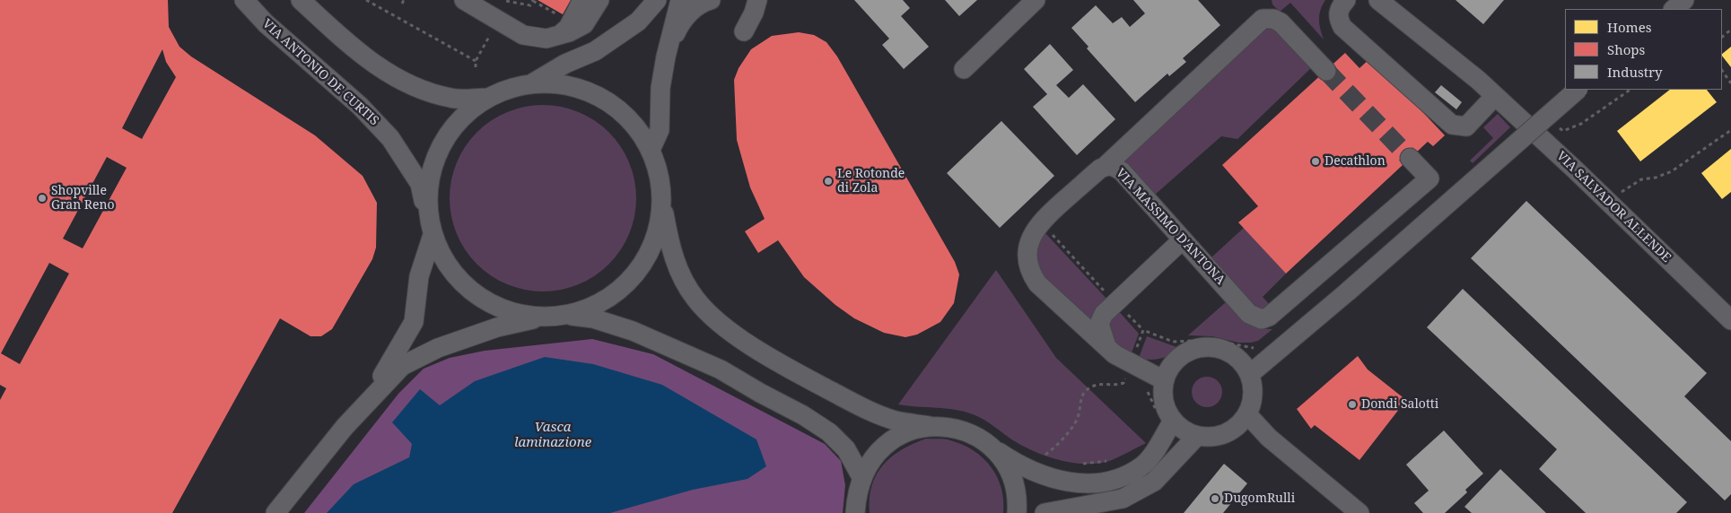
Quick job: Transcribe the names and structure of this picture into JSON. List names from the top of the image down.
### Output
{
  "streets": {
    "street": ["VIA ANTONIO DE CURTIS", "VIA SALVADOR ALLENDE", "VIA MASSIMO D'ANTONA"]
  },
  "water": ["Vasca laminazione"],
  "places": [
    "Decathlon",
    "Le Rotonde di Zola",
    "Shopville Gran Reno",
    "Dondi Salotti",
    "DugomRulli"
  ],
  "legend": ["Homes", "Shops", "Industry"]
}
